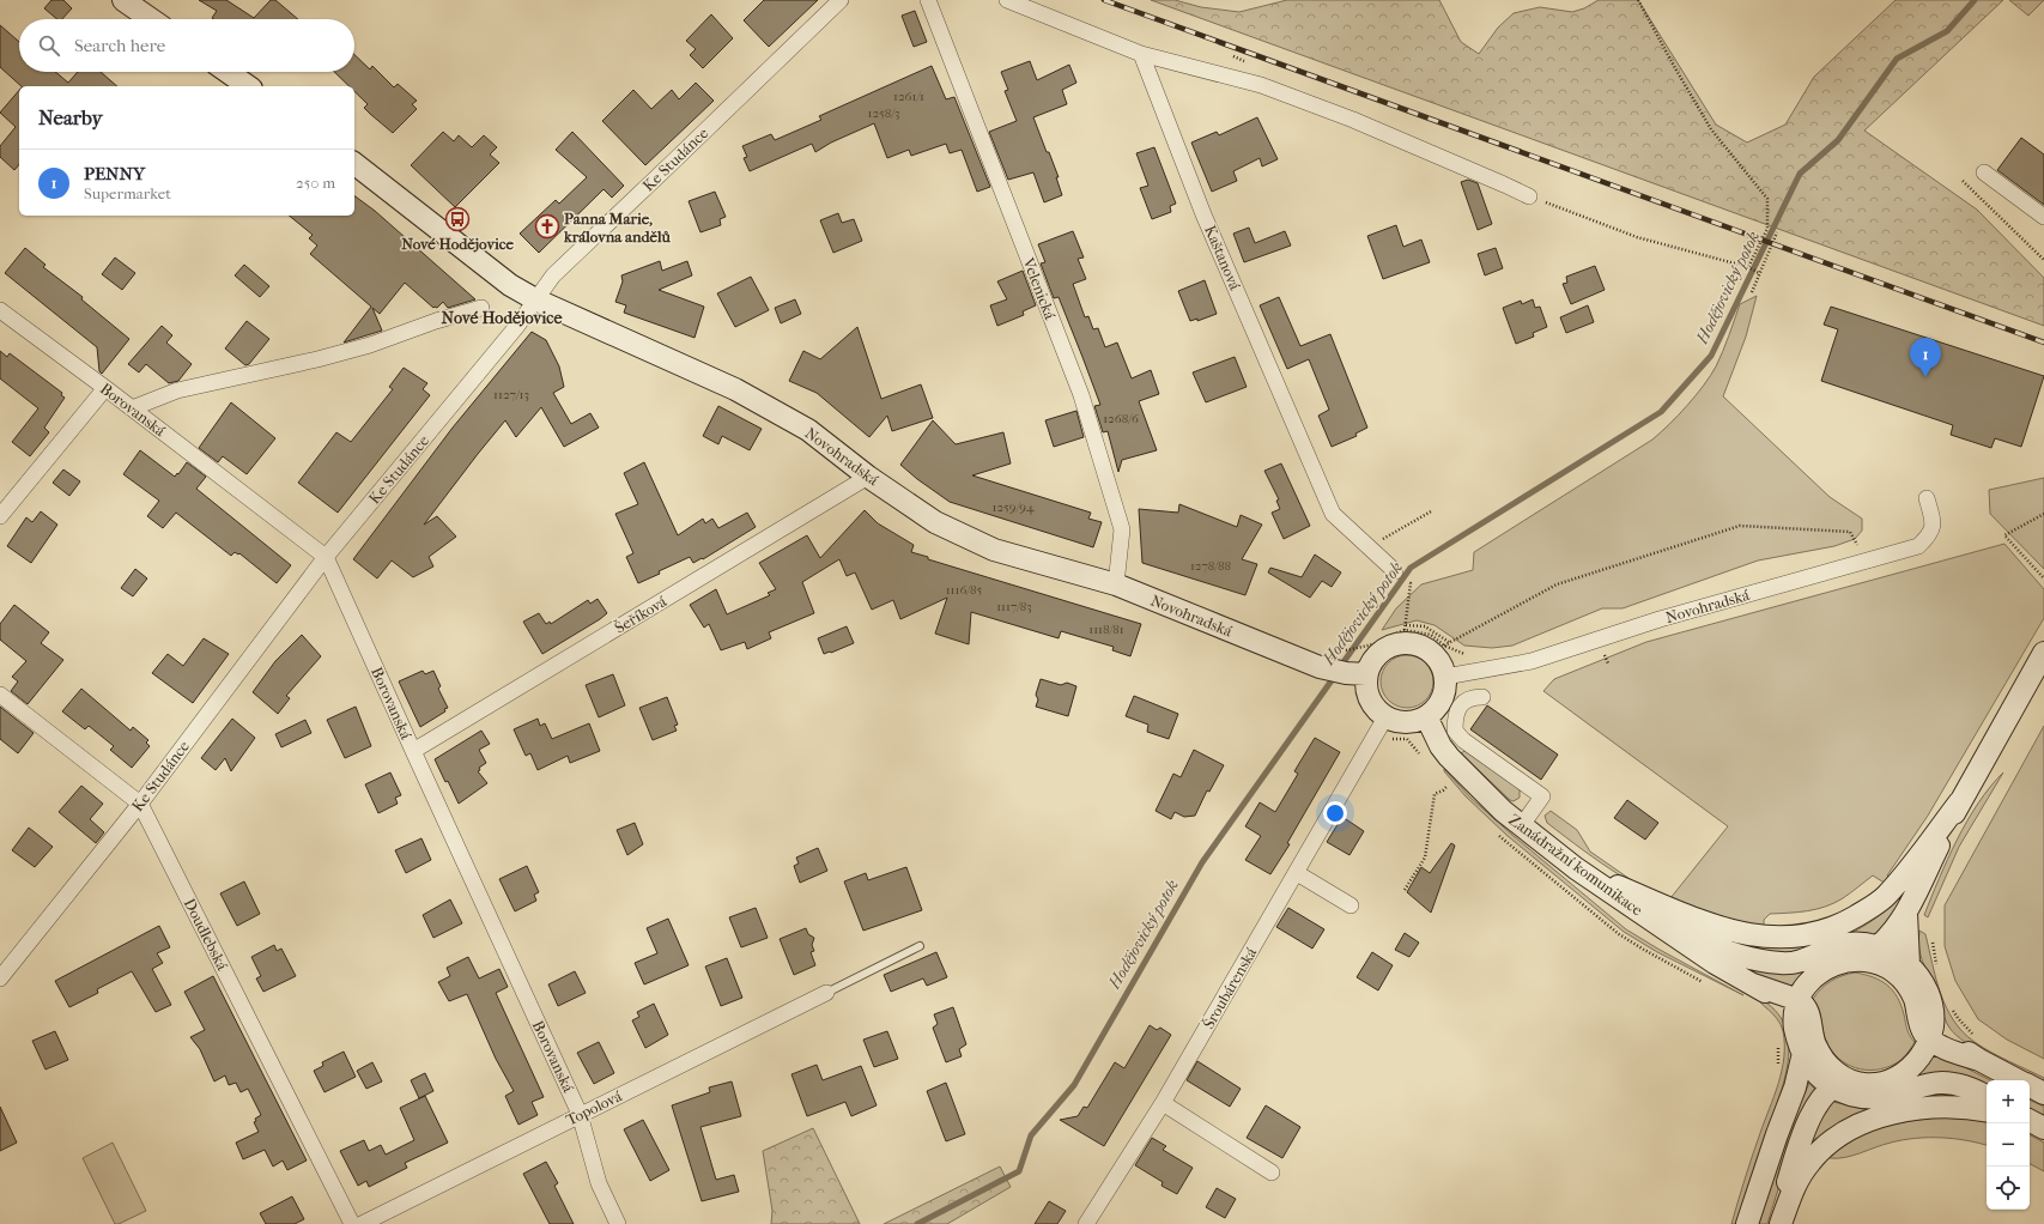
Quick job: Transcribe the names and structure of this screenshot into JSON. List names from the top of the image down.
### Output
{
  "streets": {
    "main road": ["Novohradská", "Zanádražní komunikace"],
    "street": [
      "Ke Studánce",
      "Kaštanová",
      "Velenická",
      "Borovanská",
      "Šeříková",
      "Doudlebská",
      "Šroubárenská",
      "Topolová"
    ]
  },
  "crossings": [
    ["Ke Studánce", "Borovanská"],
    ["Ke Studánce", "Novohradská"],
    ["Ke Studánce", "Doudlebská"],
    ["Velenická", "Novohradská"],
    ["Borovanská", "Šeříková"],
    ["Borovanská", "Topolová"],
    ["Novohradská", "Šeříková"],
    ["Novohradská", "Zanádražní komunikace"],
    ["Novohradská", "Šroubárenská"],
    ["Zanádražní komunikace", "Šroubárenská"]
  ],
  "districts": ["Nové Hodějovice"],
  "water": ["Hodějovický potok"],
  "places": {
    "bus stop": ["Nové Hodějovice"],
    "church": ["Panna Marie, královna andělů"]
  },
  "house_numbers": [
    "1261/1",
    "1258/3",
    "1127/13",
    "1268/6",
    "1259/94",
    "1278/88",
    "1116/85",
    "1117/83",
    "1118/81"
  ],
  "page": {
    "search": "Search here",
    "heading": "Nearby",
    "list": [
      {
        "mark": "1",
        "name": "PENNY",
        "note": "Supermarket",
        "value": "250 m"
      }
    ],
    "pins": "1",
    "map_buttons": ["+", "−"]
  }
}
